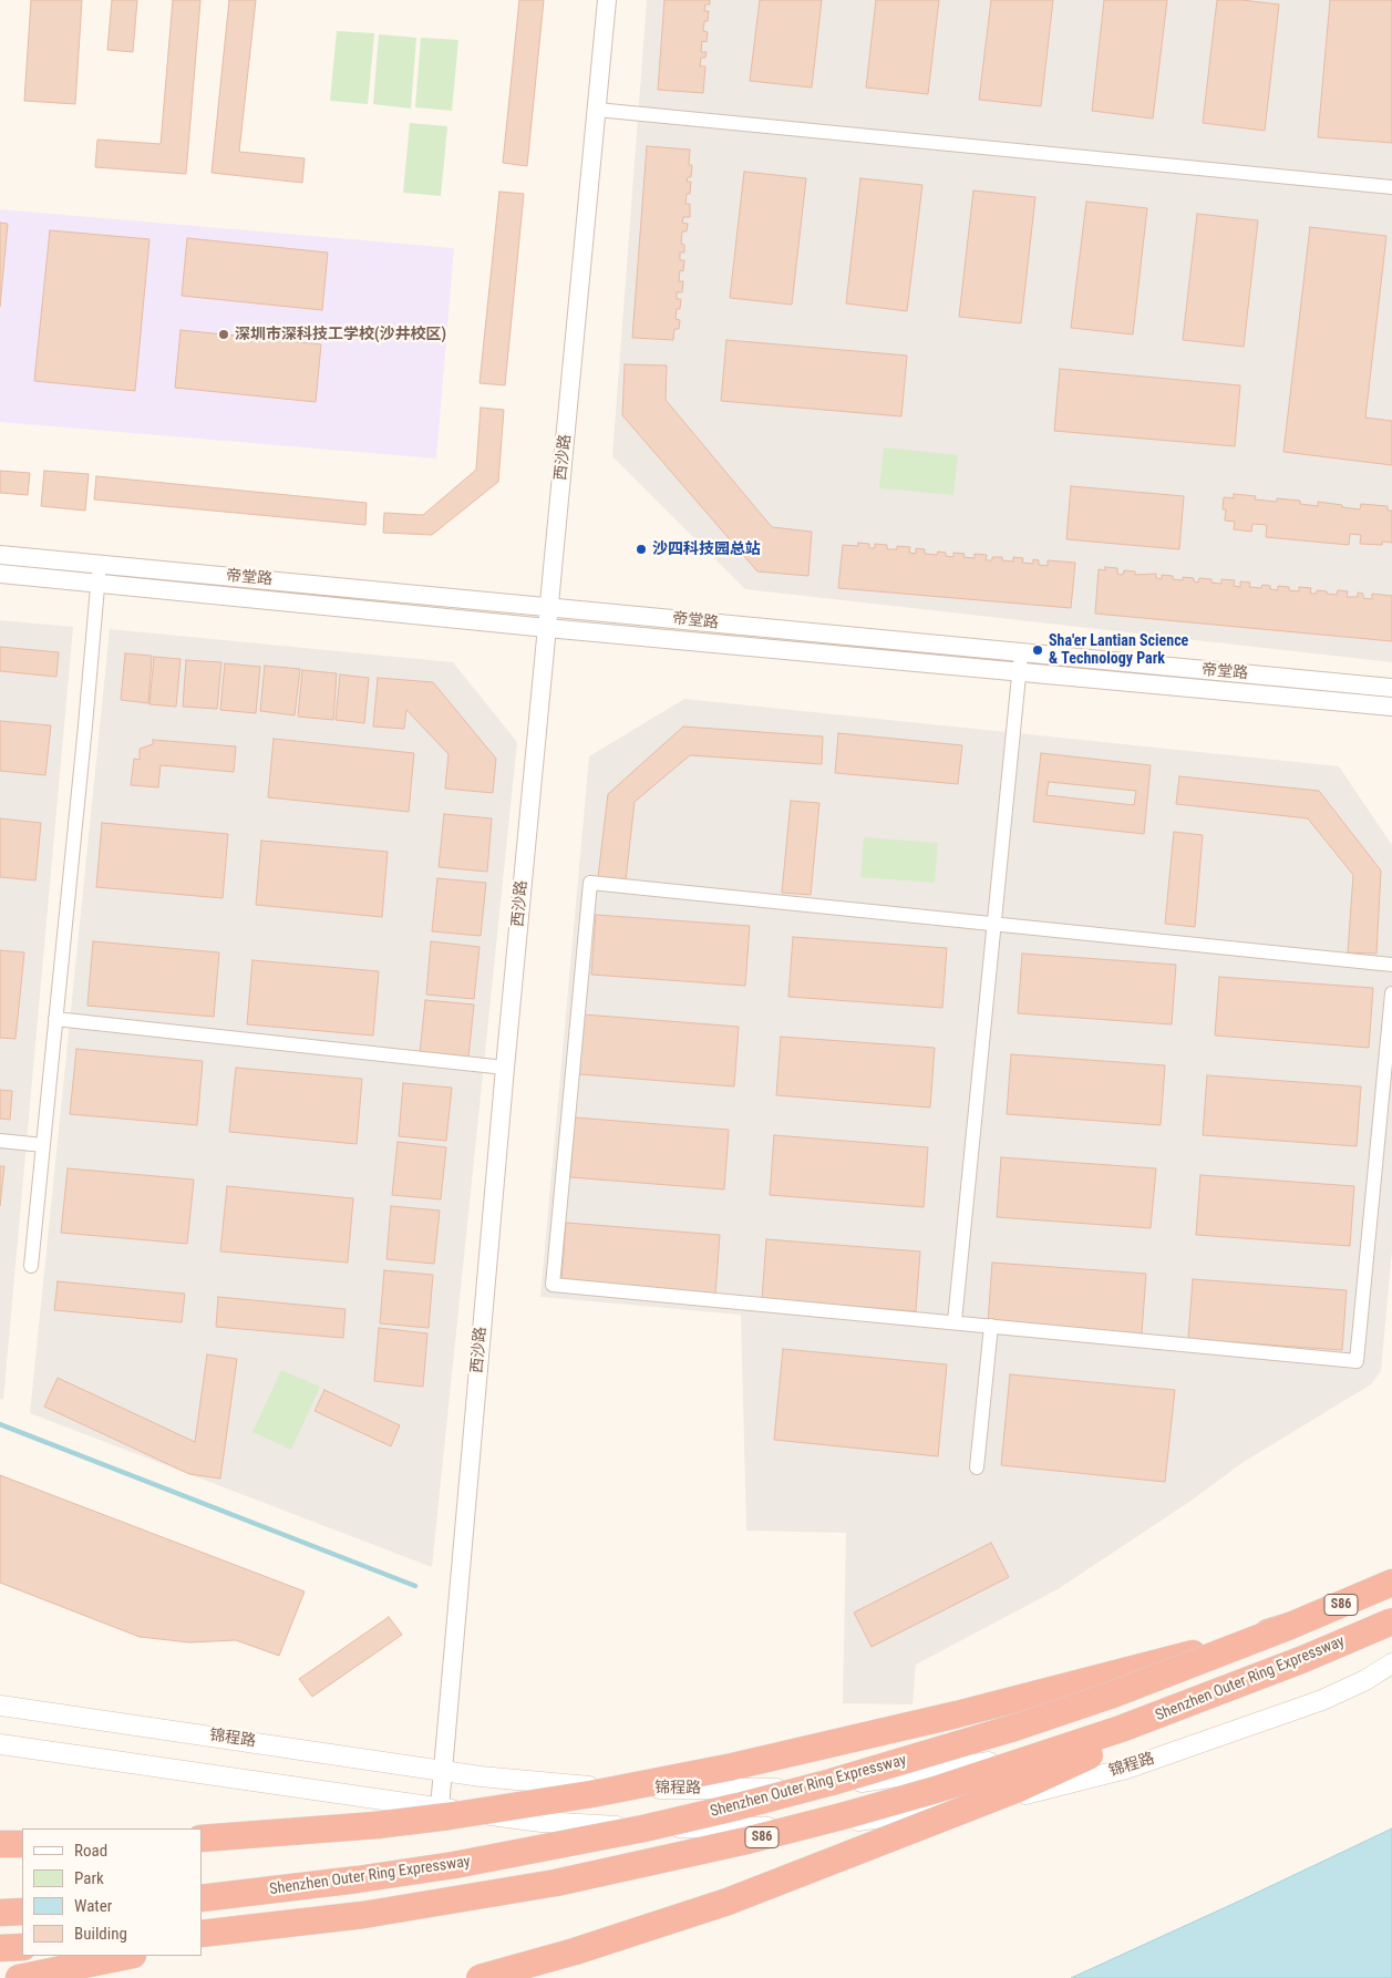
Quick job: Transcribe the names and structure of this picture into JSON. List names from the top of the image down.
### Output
{
  "streets": {
    "highway": ["S86", "Shenzhen Outer Ring Expressway"],
    "main road": ["锦程路"],
    "street": ["西沙路", "帝堂路"]
  },
  "crossings": [
    ["西沙路", "帝堂路"],
    ["西沙路", "锦程路"]
  ],
  "places": ["深圳市深科技工学校(沙井校区)", "沙四科技园总站", "Sha'er Lantian Science & Technology Park"],
  "legend": [
    "Road",
    "Park",
    "Water",
    "Building"
  ]
}
